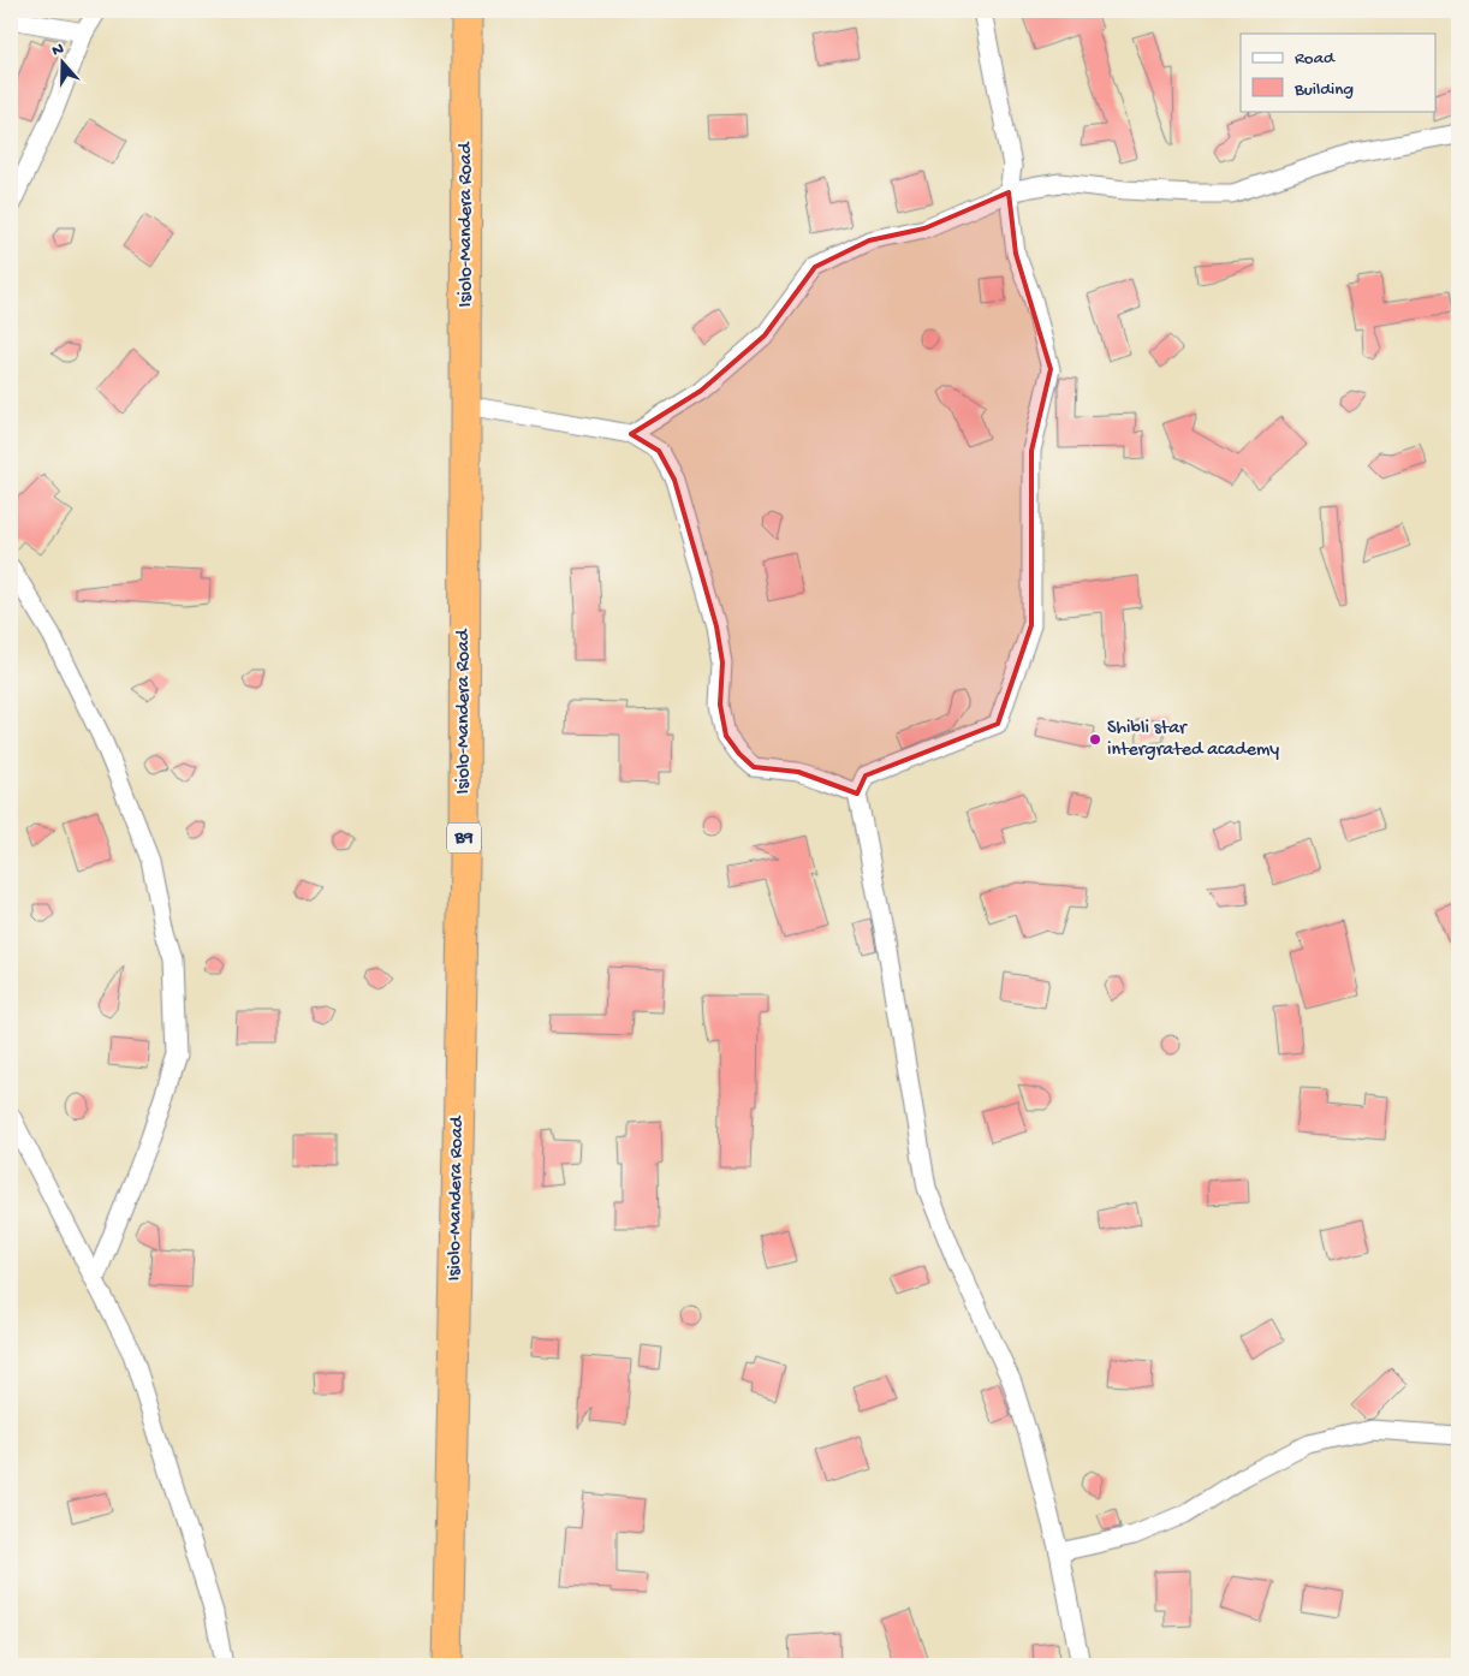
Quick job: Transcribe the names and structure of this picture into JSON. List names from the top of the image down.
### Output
{
  "streets": {
    "highway": ["Isiolo-Mandera Road", "B9"]
  },
  "places": ["Shibli star intergrated academy"],
  "legend": ["Road", "Building"],
  "north": "top"
}
